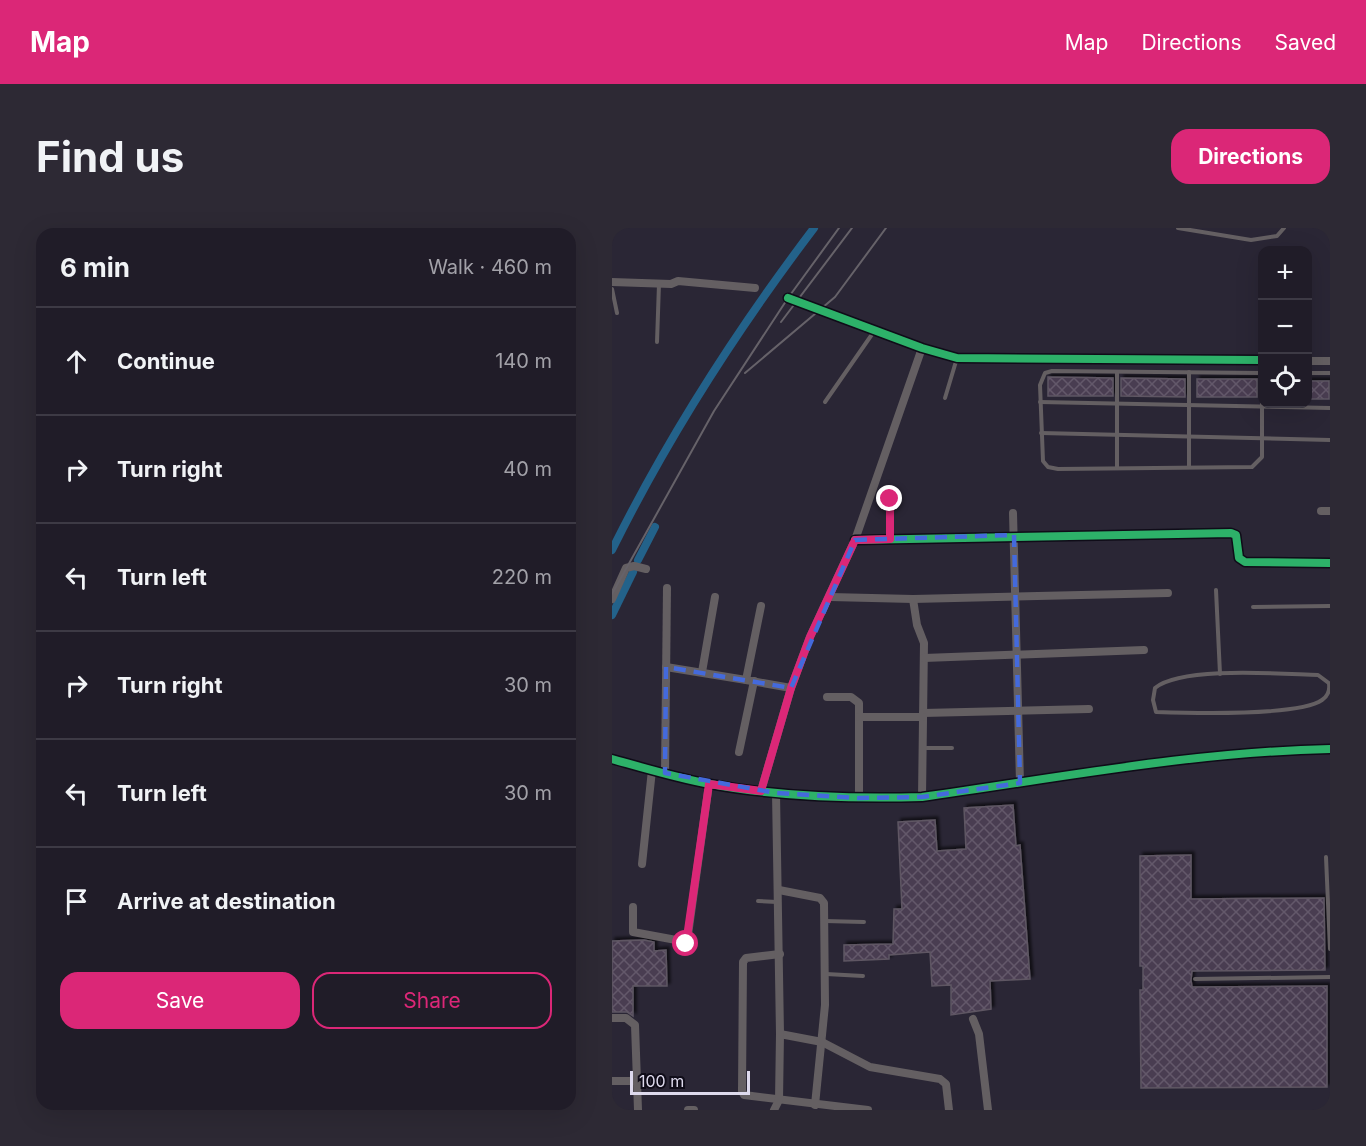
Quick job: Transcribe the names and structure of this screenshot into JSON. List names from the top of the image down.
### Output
{
  "scale_bar": "100 m",
  "page": {
    "header": "Map",
    "nav": ["Map", "Directions", "Saved"],
    "buttons": [
      "Directions",
      ["Save", "Share"]
    ],
    "title": "Find us",
    "heading": ["6 min", "Walk · 460 m"],
    "map_buttons": ["+", "−"],
    "list": [
      ["Continue", "140 m"],
      ["Turn right", "40 m"],
      ["Turn left", "220 m"],
      ["Turn right", "30 m"],
      ["Turn left", "30 m"],
      "Arrive at destination"
    ],
    "scale": "100 m"
  }
}
